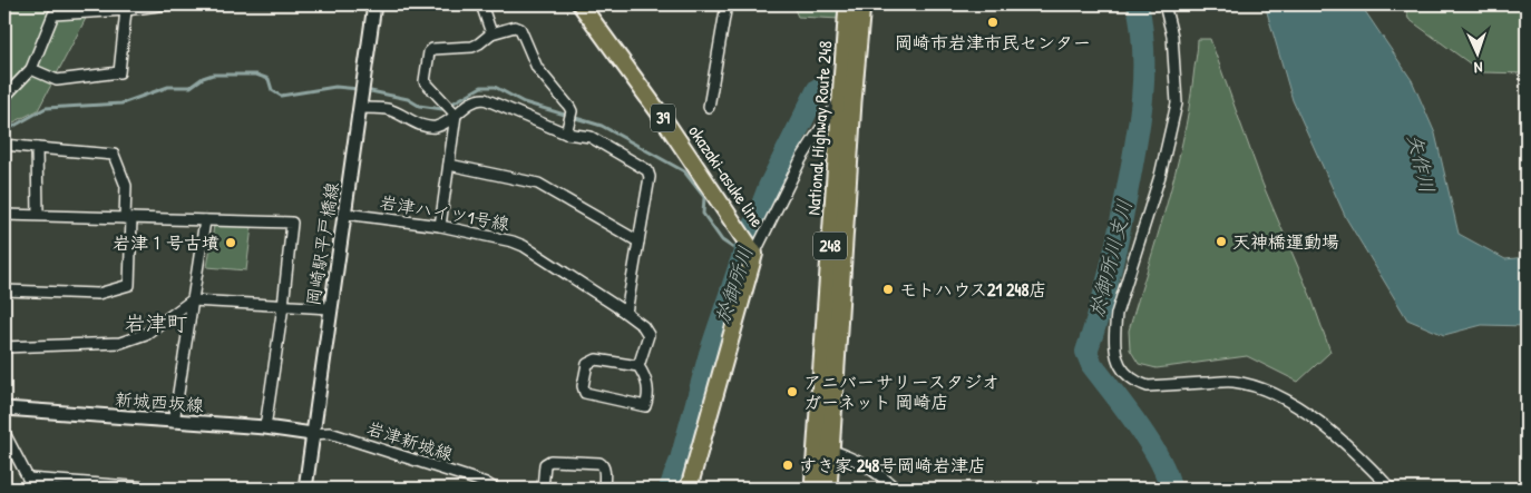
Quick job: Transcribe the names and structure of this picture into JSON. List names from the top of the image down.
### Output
{
  "streets": {
    "highway": ["National Highway Route 248", "248"],
    "main road": ["39", "okazaki-asuke line"],
    "street": [
      "岩津ハイツ1号線",
      "岡崎駅平戸橋線",
      "新城西坂線",
      "岩津新城線"
    ]
  },
  "crossings": [
    ["岩津ハイツ1号線", "岡崎駅平戸橋線"],
    ["岡崎駅平戸橋線", "新城西坂線"],
    ["岡崎駅平戸橋線", "岩津新城線"],
    ["新城西坂線", "岩津新城線"]
  ],
  "districts": ["岩津町"],
  "water": ["矢作川", "於御所川支川", "於御所川"],
  "places": [
    "岡崎市岩津市民センター",
    "天神橋運動場",
    "岩津１号古墳",
    "モトハウス21 248店",
    "アニバーサリースタジオ ガーネット 岡崎店",
    "すき家 248号岡崎岩津店"
  ],
  "north": "bottom"
}
